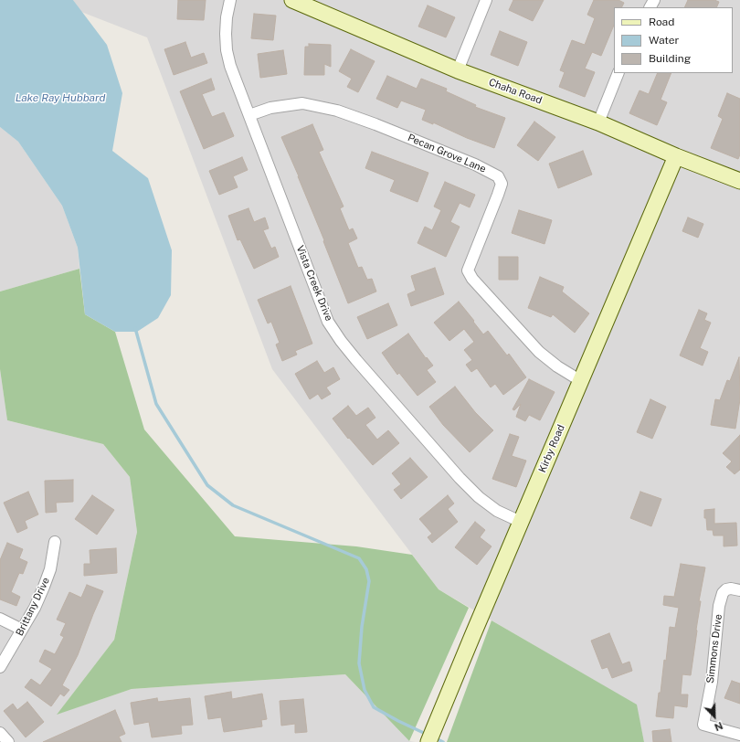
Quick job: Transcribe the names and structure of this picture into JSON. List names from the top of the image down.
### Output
{
  "streets": {
    "street": [
      "Chaha Road",
      "Pecan Grove Lane",
      "Vista Creek Drive",
      "Kirby Road",
      "Brittany Drive",
      "Simmons Drive"
    ]
  },
  "crossings": [
    ["Chaha Road", "Kirby Road"],
    ["Pecan Grove Lane", "Vista Creek Drive"],
    ["Pecan Grove Lane", "Kirby Road"],
    ["Vista Creek Drive", "Kirby Road"]
  ],
  "water": ["Lake Ray Hubbard"],
  "legend": ["Road", "Water", "Building"],
  "north": "bottom right"
}
